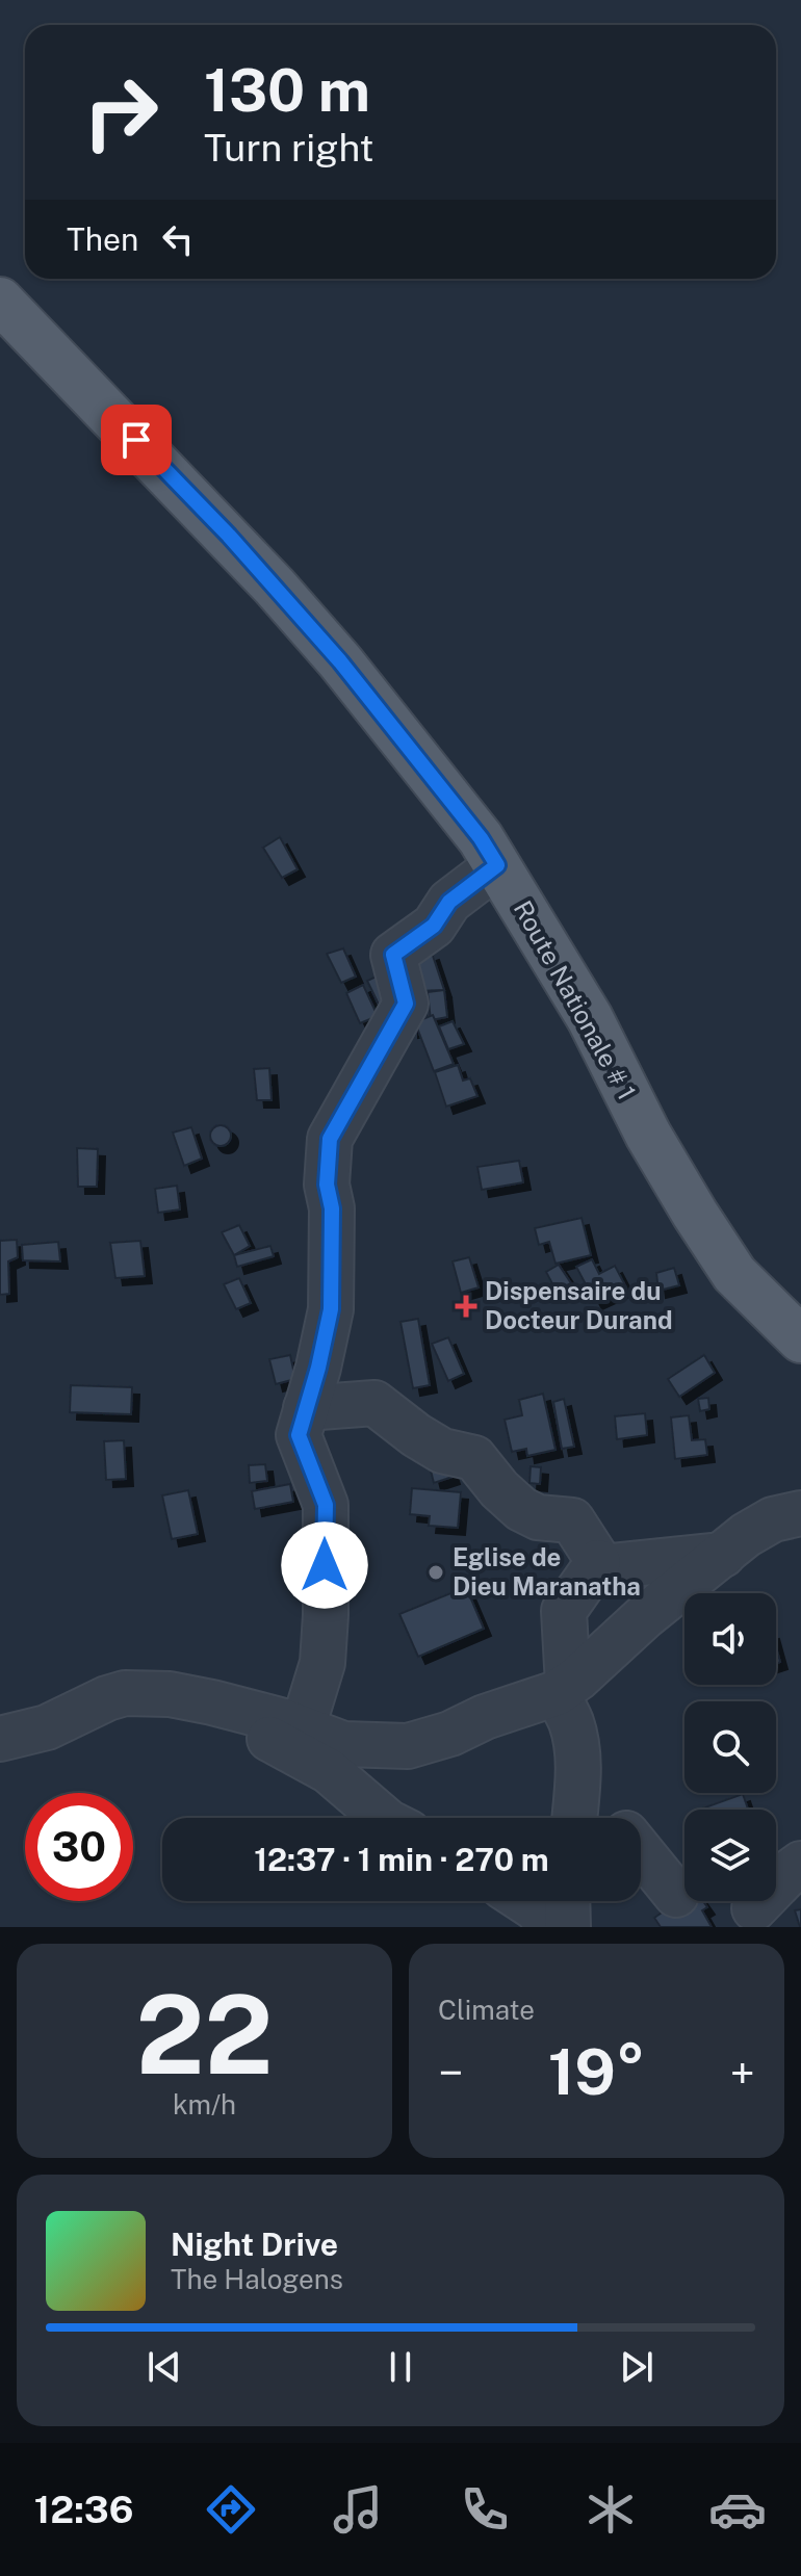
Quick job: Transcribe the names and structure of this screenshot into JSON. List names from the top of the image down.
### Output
{
  "streets": {
    "main road": ["Route Nationale # 1"]
  },
  "places": {
    "health": ["Dispensaire du Docteur Durand"],
    "other": ["Eglise de Dieu Maranatha"]
  },
  "page": {
    "turn": ["130 m", "Turn right"],
    "then": "Then",
    "limit": "30",
    "trip": "12:37 · 1 min · 270 m",
    "tile": [
      ["22", "km/h"],
      "Climate"
    ],
    "heat": ["−", "19°", "+"],
    "song": ["Night Drive", "The Halogens"],
    "tabs": "12:36"
  }
}
